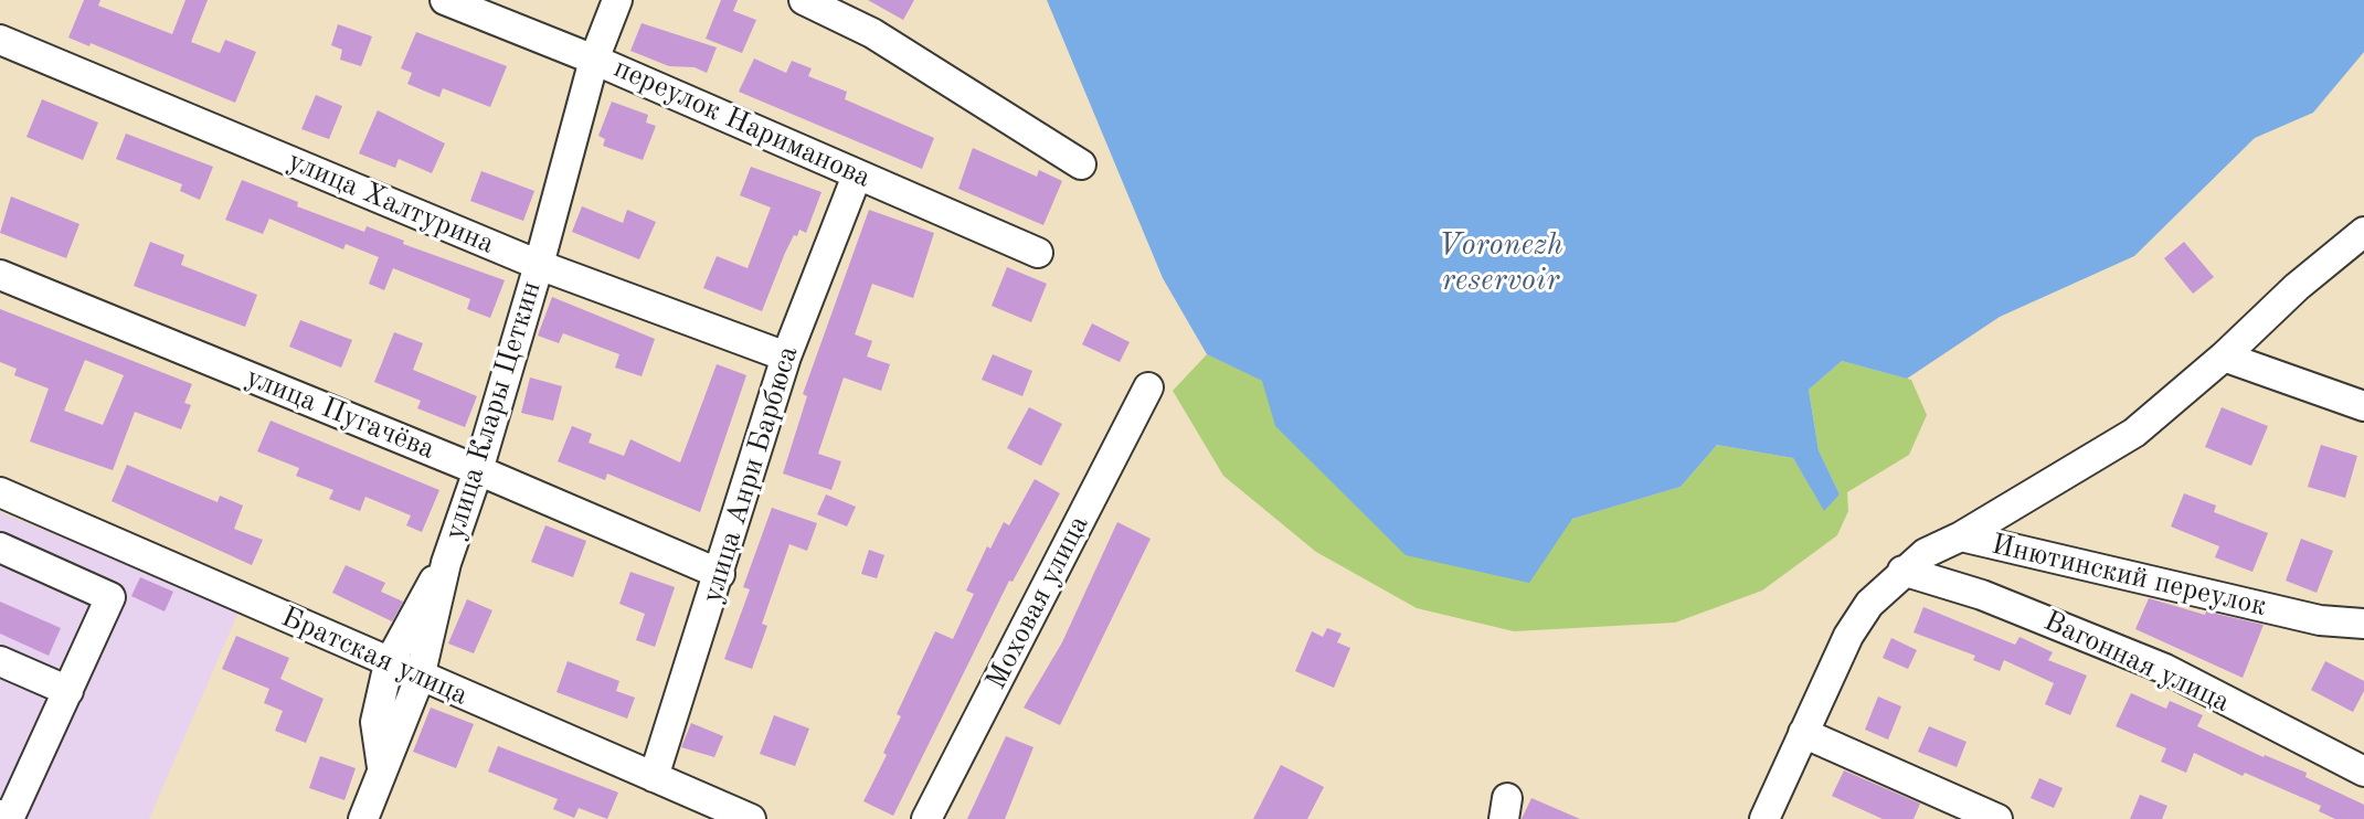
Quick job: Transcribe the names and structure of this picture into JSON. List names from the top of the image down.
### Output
{
  "streets": {
    "street": [
      "переулок Нариманова",
      "улица Халтурина",
      "улица Клары Цеткин",
      "улица Пугачёва",
      "улица Анри Барбюса",
      "Инютинский переулок",
      "Моховая улица",
      "Братская улица",
      "Вагонная улица"
    ]
  },
  "crossings": [
    ["переулок Нариманова", "улица Клары Цеткин"],
    ["переулок Нариманова", "улица Анри Барбюса"],
    ["улица Халтурина", "улица Клары Цеткин"],
    ["улица Халтурина", "улица Анри Барбюса"],
    ["улица Клары Цеткин", "улица Пугачёва"],
    ["улица Клары Цеткин", "Братская улица"],
    ["улица Пугачёва", "улица Анри Барбюса"],
    ["улица Анри Барбюса", "Братская улица"],
    ["Инютинский переулок", "Вагонная улица"]
  ],
  "water": ["Voronezh reservoir"]
}
